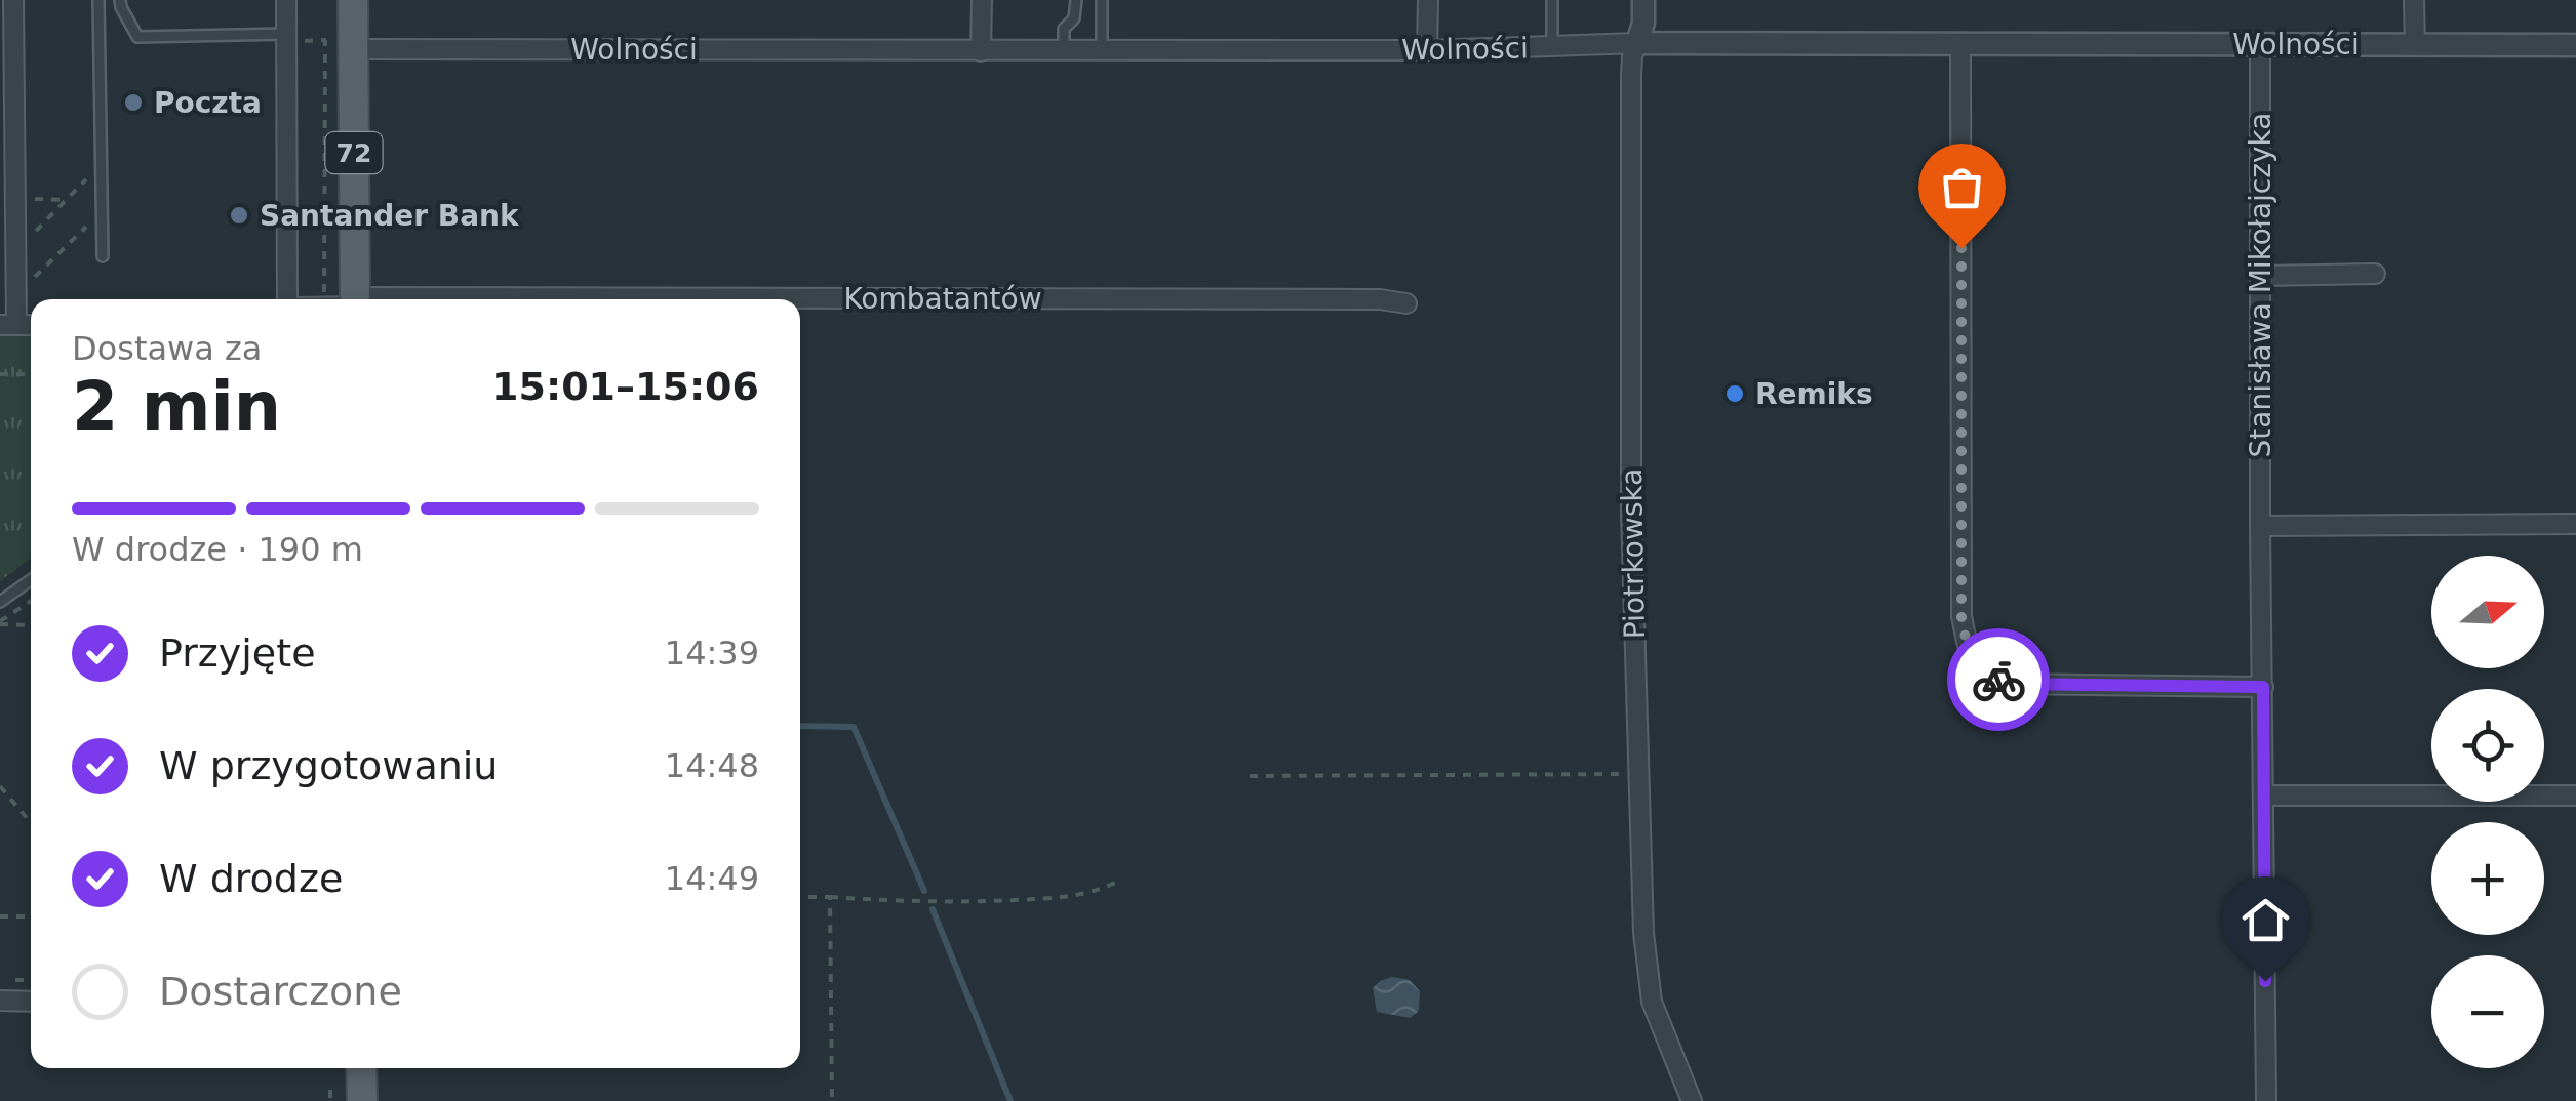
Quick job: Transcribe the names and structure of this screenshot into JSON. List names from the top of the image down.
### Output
{
  "streets": {
    "main road": ["72"],
    "street": [
      "Wolności",
      "Stanisława Mikołajczyka",
      "Kombatantów",
      "Piotrkowska"
    ]
  },
  "crossings": [
    ["Wolności", "72"],
    ["Wolności", "Stanisława Mikołajczyka"],
    ["Wolności", "Piotrkowska"]
  ],
  "places": ["Poczta", "Santander Bank", "Remiks"],
  "north": "right",
  "page": {
    "heading": ["2 min", "Dostawa za", "15:01–15:06"],
    "bar": "W drodze · 190 m",
    "map_buttons": ["+", "−"],
    "list": [
      ["Przyjęte", "14:39"],
      ["W przygotowaniu", "14:48"],
      ["W drodze", "14:49"],
      "Dostarczone"
    ]
  }
}
